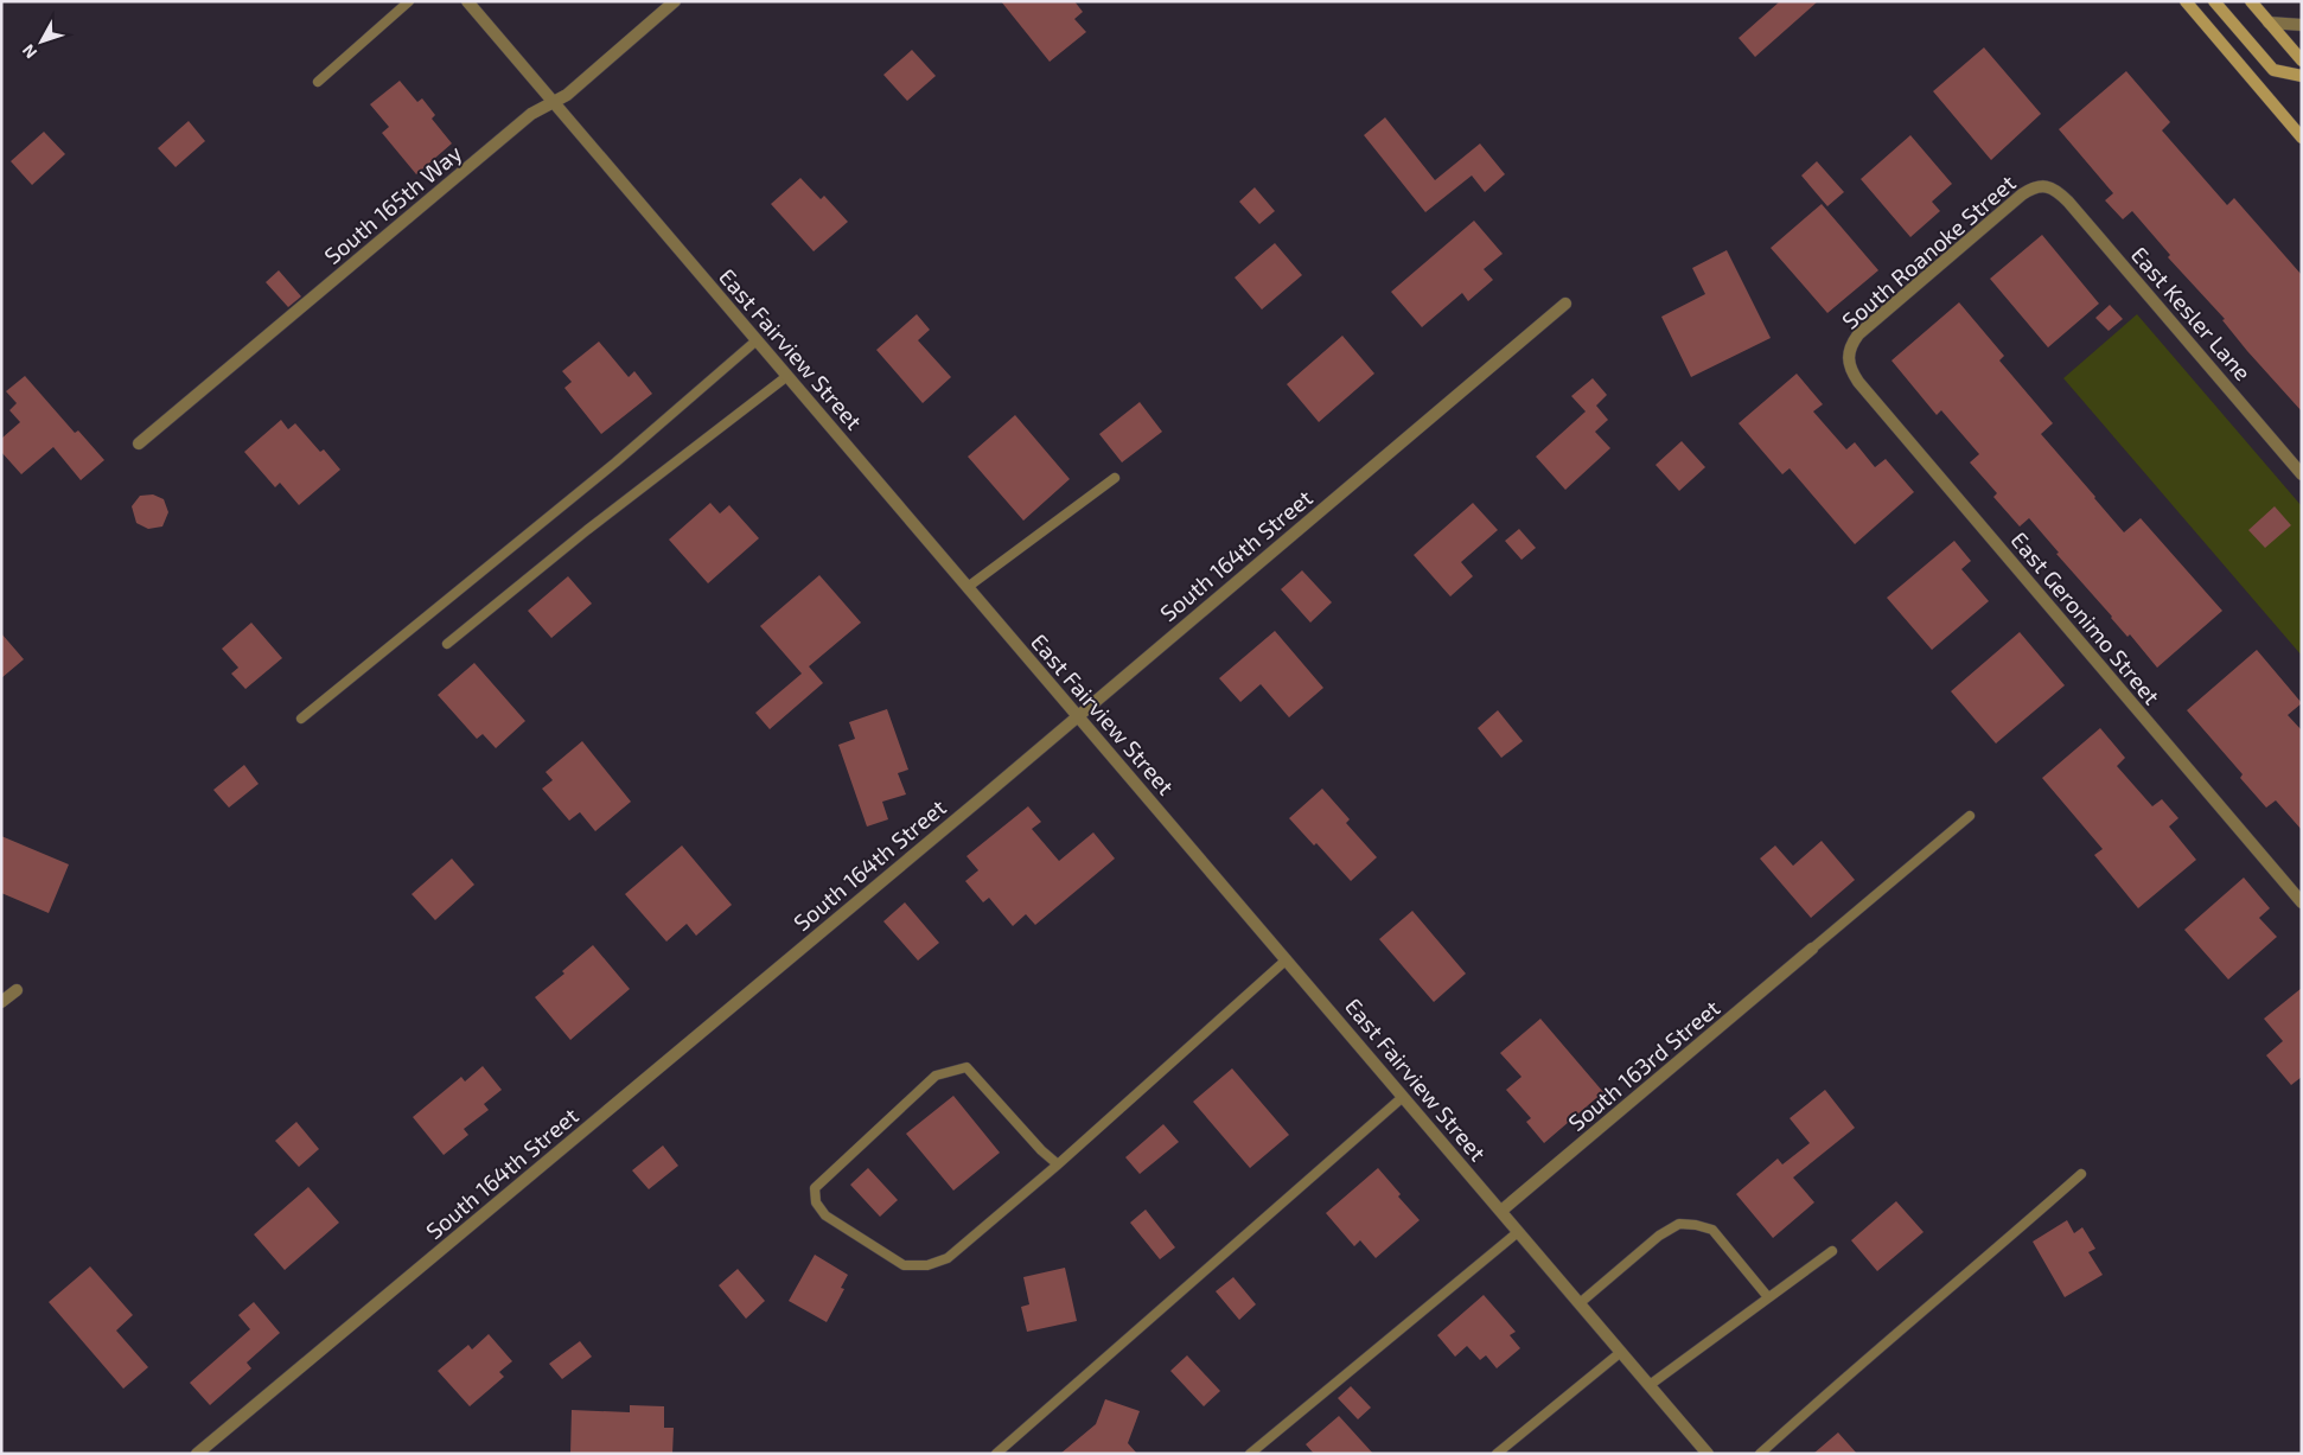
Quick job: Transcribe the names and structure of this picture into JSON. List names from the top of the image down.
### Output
{
  "streets": {
    "street": [
      "South 165th Way",
      "South Roanoke Street",
      "East Kesler Lane",
      "East Fairview Street",
      "South 164th Street",
      "East Geronimo Street",
      "South 163rd Street"
    ]
  },
  "crossings": [
    ["South 165th Way", "East Fairview Street"],
    ["South Roanoke Street", "East Kesler Lane"],
    ["South Roanoke Street", "East Geronimo Street"],
    ["East Fairview Street", "South 164th Street"],
    ["East Fairview Street", "South 163rd Street"]
  ],
  "north": "bottom left"
}
